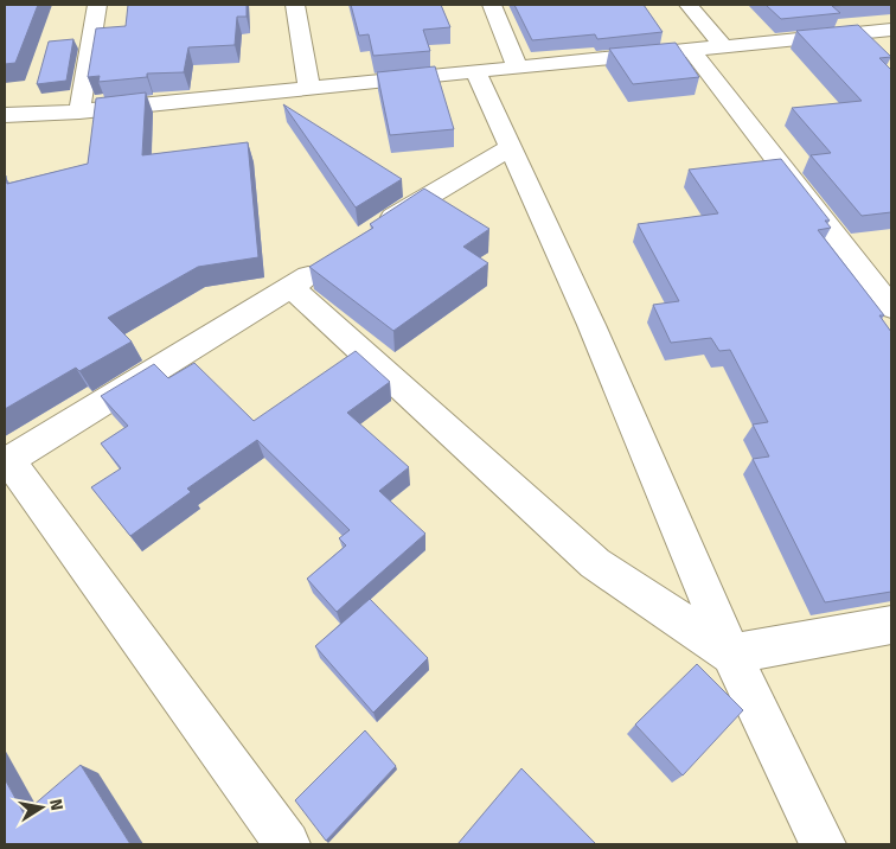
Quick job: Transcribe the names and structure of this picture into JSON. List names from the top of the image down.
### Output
{
  "north": "right"
}
